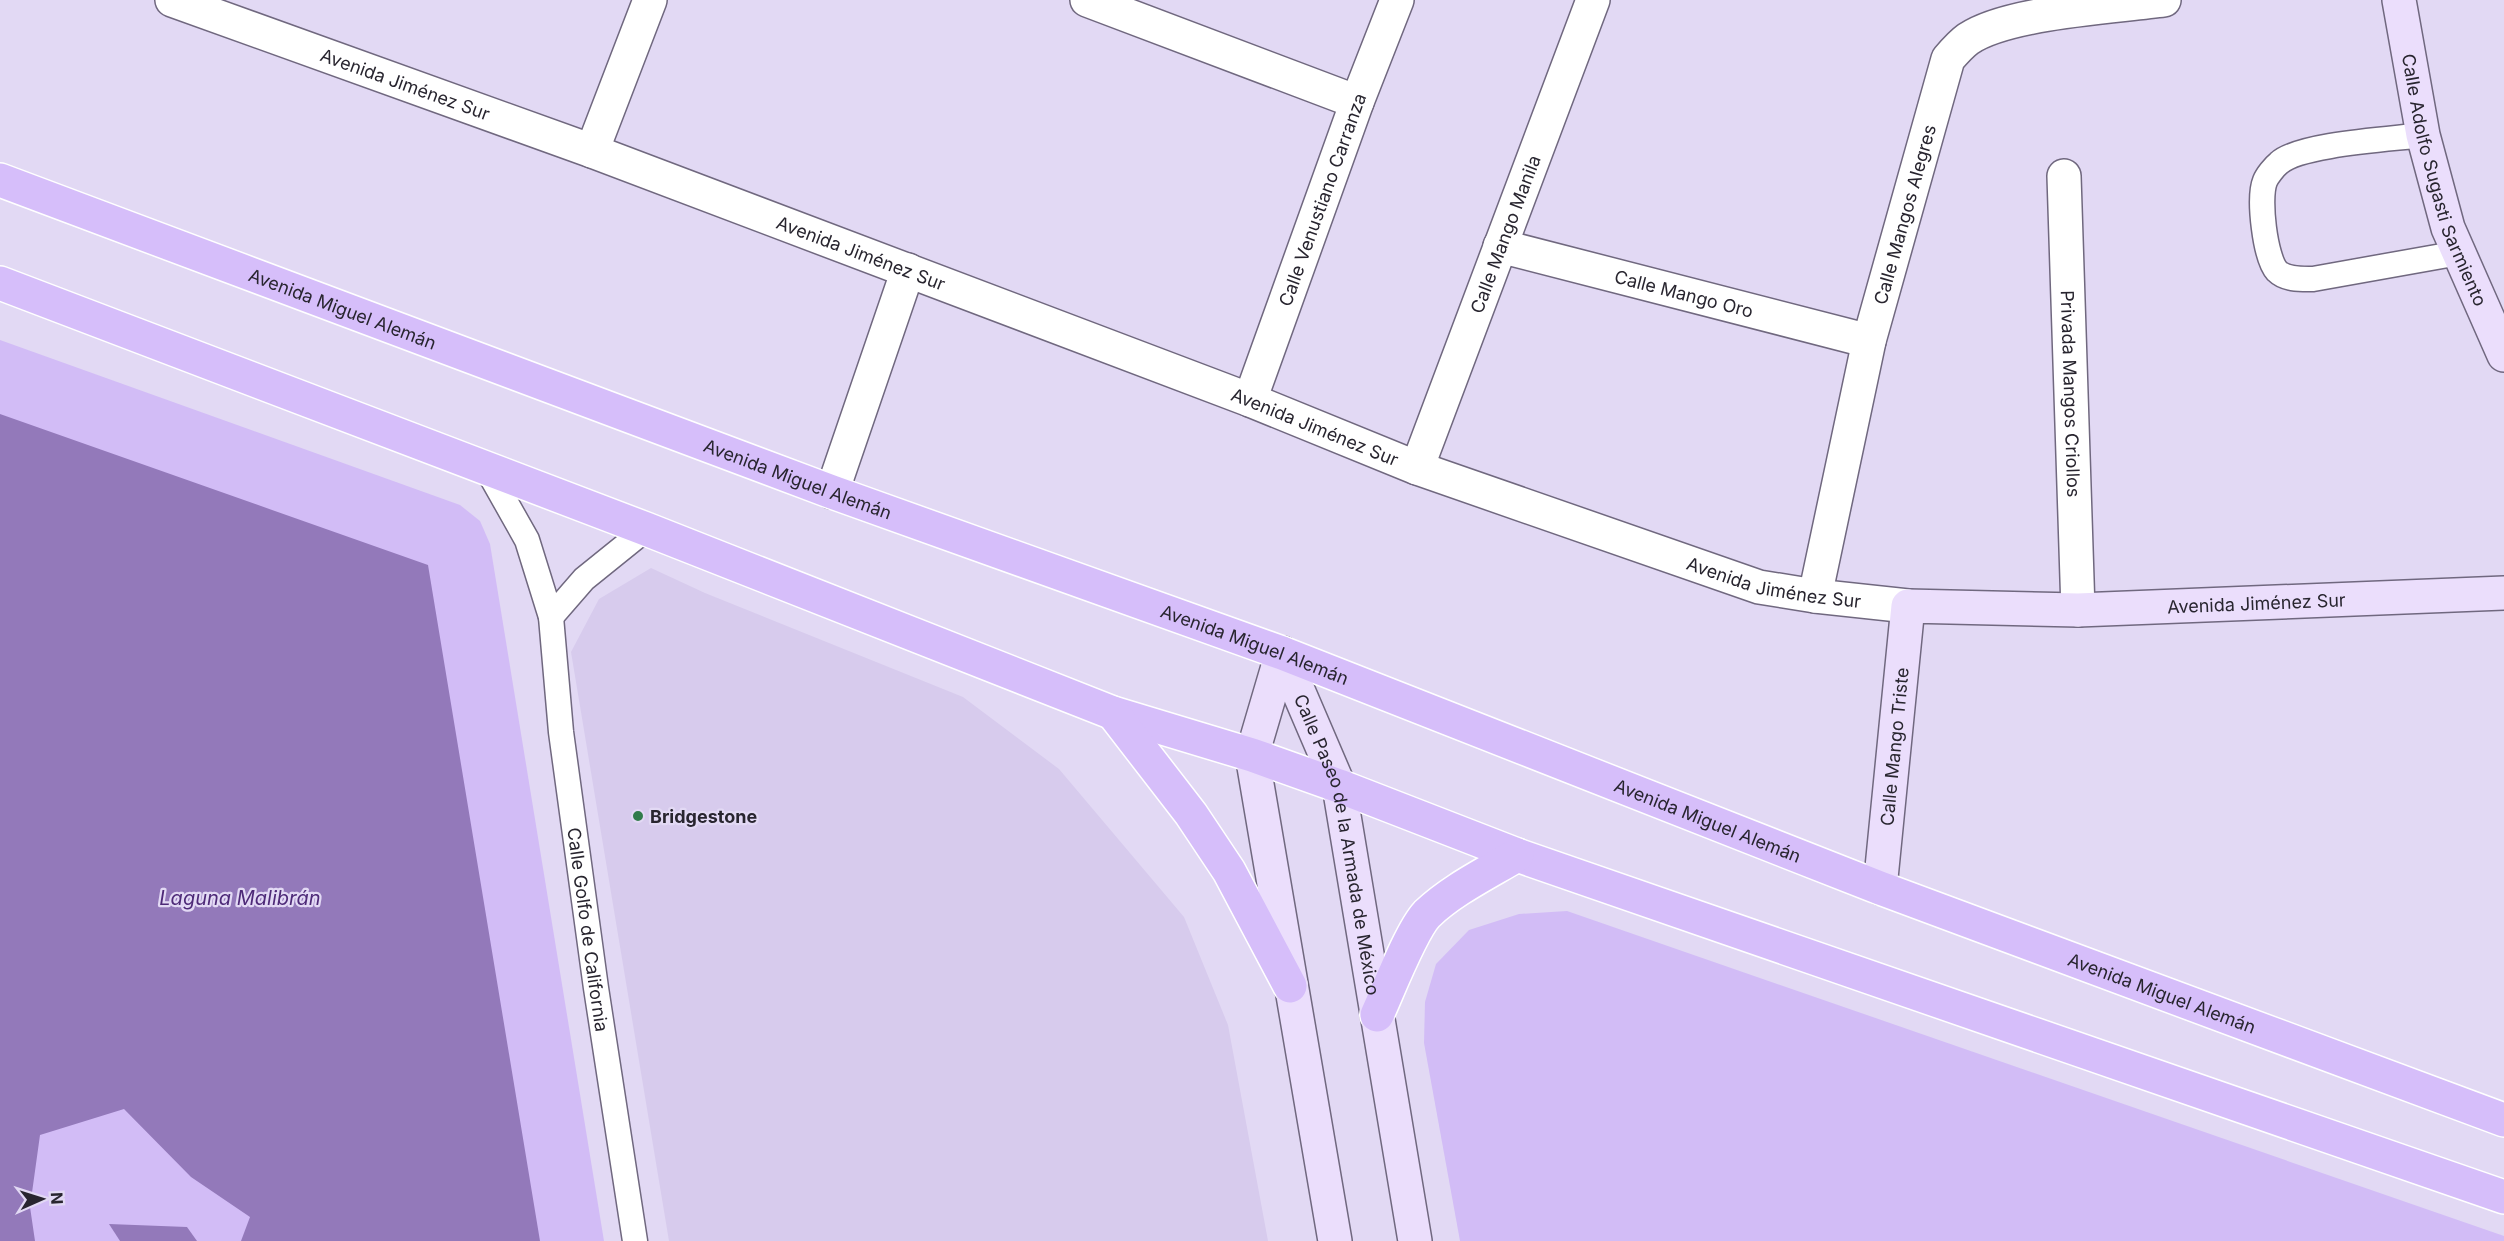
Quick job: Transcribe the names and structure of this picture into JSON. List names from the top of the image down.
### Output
{
  "streets": {
    "main road": ["Avenida Miguel Alemán"],
    "street": [
      "Avenida Jiménez Sur",
      "Calle Adolfo Sugasti Sarmiento",
      "Calle Venustiano Carranza",
      "Calle Mangos Alegres",
      "Calle Mango Manila",
      "Calle Mango Oro",
      "Privada Mangos Criollos",
      "Calle Mango Triste",
      "Calle Paseo de la Armada de México"
    ],
    "lane": ["Calle Golfo de California"]
  },
  "crossings": [
    ["Avenida Jiménez Sur", "Calle Venustiano Carranza"],
    ["Avenida Jiménez Sur", "Calle Mangos Alegres"],
    ["Avenida Jiménez Sur", "Calle Mango Manila"],
    ["Avenida Jiménez Sur", "Privada Mangos Criollos"],
    ["Avenida Jiménez Sur", "Calle Mango Triste"],
    ["Calle Mangos Alegres", "Calle Mango Oro"],
    ["Calle Mango Manila", "Calle Mango Oro"],
    ["Avenida Miguel Alemán", "Calle Mango Triste"],
    ["Avenida Miguel Alemán", "Calle Paseo de la Armada de México"]
  ],
  "water": ["Laguna Malibrán"],
  "places": ["Bridgestone"],
  "north": "right"
}
